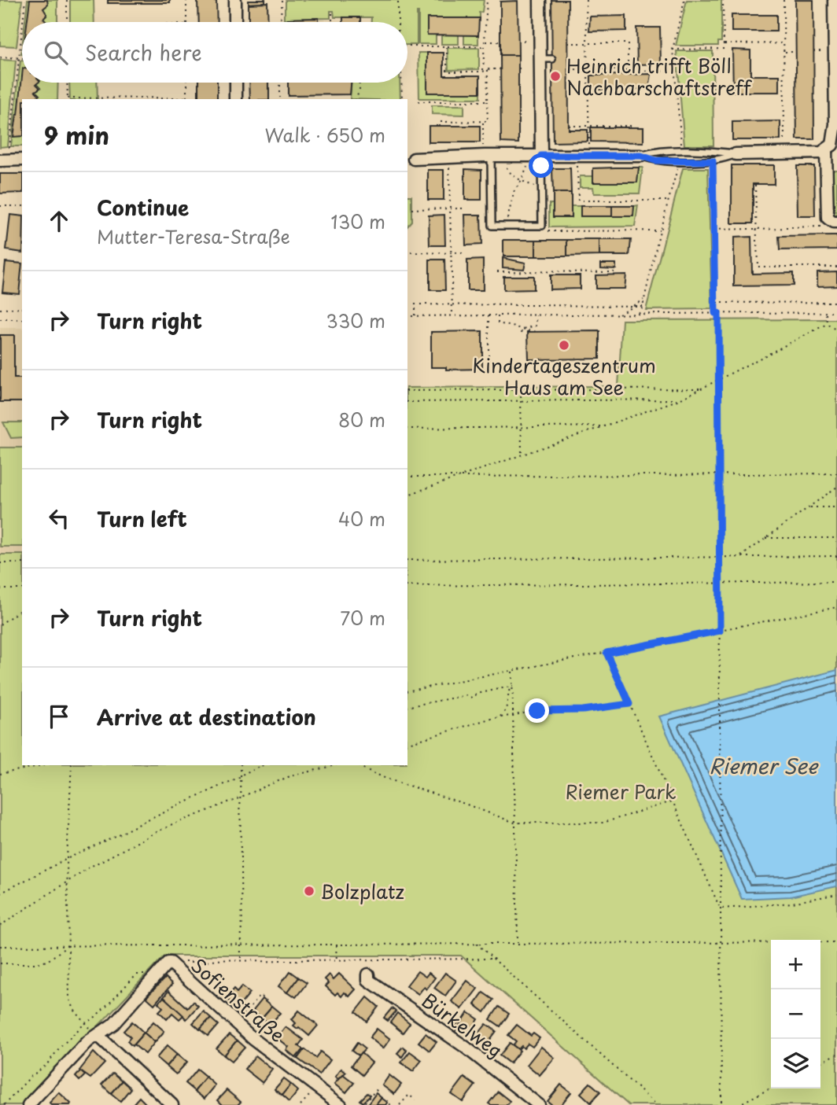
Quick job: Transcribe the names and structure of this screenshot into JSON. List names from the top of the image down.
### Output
{
  "streets": {
    "street": ["Sofienstraße", "Bürkelweg"]
  },
  "water": ["Riemer See"],
  "parks": ["Riemer Park"],
  "places": ["Heinrich trifft Böll Nachbarschaftstreff", "Kindertageszentrum Haus am See", "Bolzplatz"],
  "page": {
    "search": "Search here",
    "heading": ["9 min", "Walk · 650 m"],
    "list": [
      ["Continue", "Mutter-Teresa-Straße", "130 m"],
      ["Turn right", "330 m"],
      ["Turn right", "80 m"],
      ["Turn left", "40 m"],
      ["Turn right", "70 m"],
      "Arrive at destination"
    ],
    "map_buttons": ["+", "−"]
  }
}
